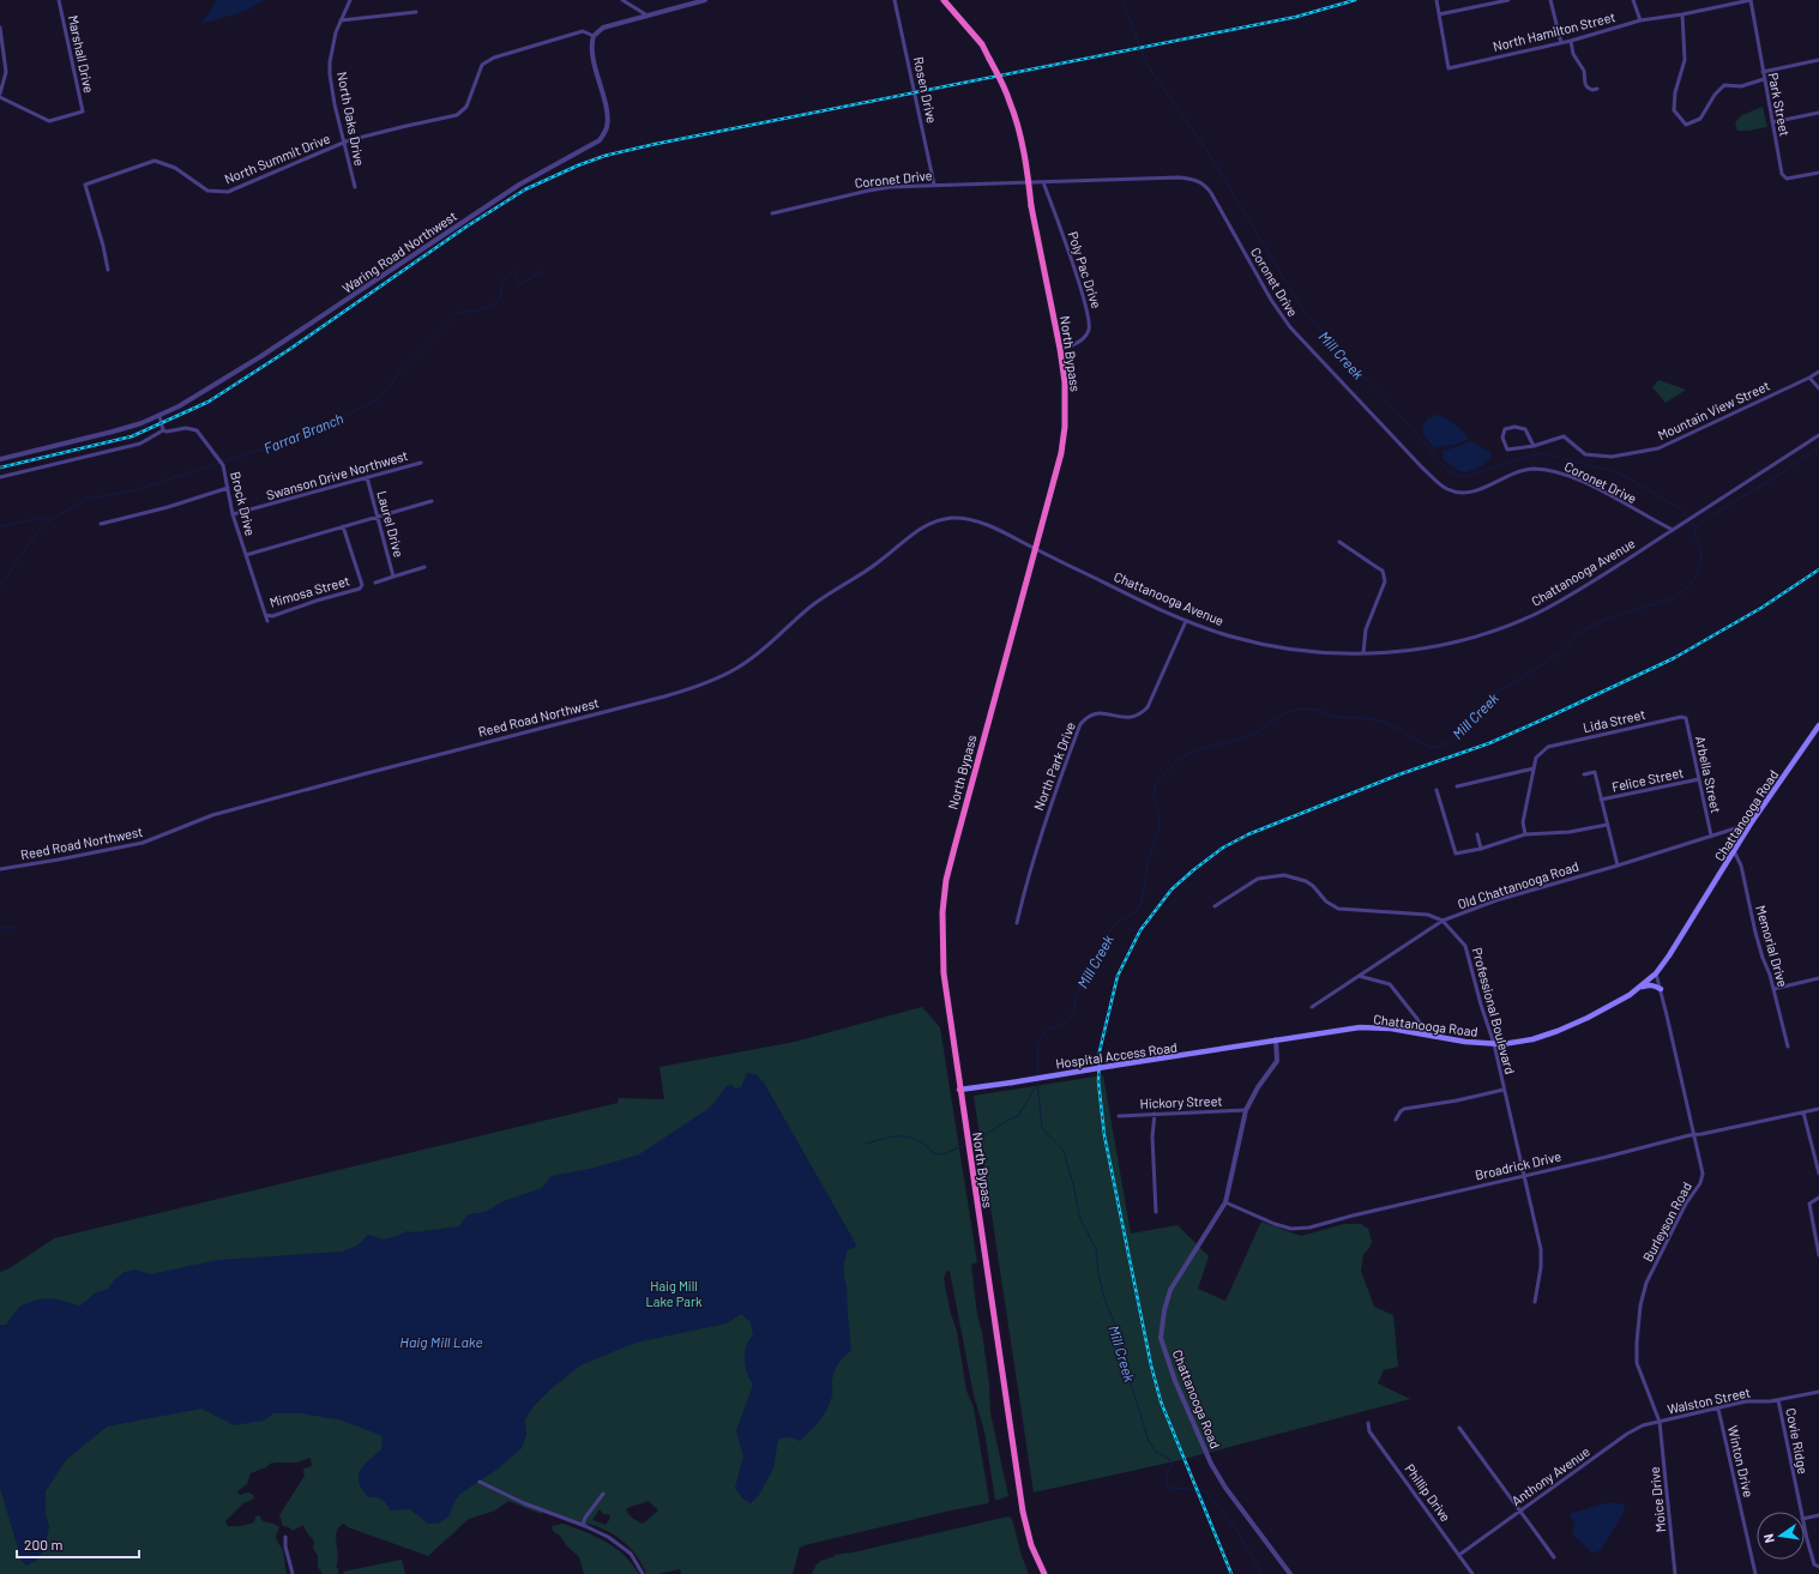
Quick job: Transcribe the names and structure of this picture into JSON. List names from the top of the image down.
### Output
{
  "streets": {
    "highway": ["North Bypass"],
    "main road": ["Chattanooga Road", "Hospital Access Road"],
    "street": [
      "North Hamilton Street",
      "Marshall Drive",
      "Rosen Drive",
      "Park Street",
      "North Oaks Drive",
      "North Summit Drive",
      "Coronet Drive",
      "Waring Road Northwest",
      "Poly Pac Drive",
      "Mountain View Street",
      "Swanson Drive Northwest",
      "Brock Drive",
      "Laurel Drive",
      "Chattanooga Avenue",
      "Mimosa Street",
      "Reed Road Northwest",
      "Lida Street",
      "North Park Drive",
      "Arbella Street",
      "Felice Street",
      "Old Chattanooga Road",
      "Memorial Drive",
      "Professional Boulevard",
      "Hickory Street",
      "Broadrick Drive",
      "Burleyson Road",
      "Walston Street",
      "Covie Ridge",
      "Winton Drive",
      "Anthony Avenue",
      "Phillip Drive",
      "Moice Drive"
    ]
  },
  "crossings": [
    ["North Hamilton Street", "Park Street"],
    ["Rosen Drive", "Coronet Drive"],
    ["North Oaks Drive", "North Summit Drive"],
    ["North Summit Drive", "Waring Road Northwest"],
    ["Coronet Drive", "Poly Pac Drive"],
    ["Coronet Drive", "Chattanooga Avenue"],
    ["Poly Pac Drive", "North Bypass"],
    ["North Bypass", "Chattanooga Avenue"],
    ["North Bypass", "Reed Road Northwest"],
    ["North Bypass", "Hospital Access Road"],
    ["Swanson Drive Northwest", "Brock Drive"],
    ["Swanson Drive Northwest", "Laurel Drive"],
    ["Brock Drive", "Mimosa Street"],
    ["Chattanooga Avenue", "Reed Road Northwest"],
    ["Chattanooga Avenue", "North Park Drive"],
    ["Lida Street", "Arbella Street"],
    ["Arbella Street", "Felice Street"],
    ["Arbella Street", "Old Chattanooga Road"],
    ["Chattanooga Road", "Old Chattanooga Road"],
    ["Chattanooga Road", "Memorial Drive"],
    ["Chattanooga Road", "Professional Boulevard"],
    ["Chattanooga Road", "Hospital Access Road"],
    ["Chattanooga Road", "Hickory Street"],
    ["Chattanooga Road", "Broadrick Drive"],
    ["Chattanooga Road", "Burleyson Road"],
    ["Old Chattanooga Road", "Professional Boulevard"],
    ["Professional Boulevard", "Broadrick Drive"],
    ["Broadrick Drive", "Burleyson Road"],
    ["Burleyson Road", "Walston Street"],
    ["Burleyson Road", "Anthony Avenue"],
    ["Burleyson Road", "Moice Drive"],
    ["Walston Street", "Covie Ridge"],
    ["Walston Street", "Winton Drive"],
    ["Walston Street", "Anthony Avenue"],
    ["Walston Street", "Moice Drive"],
    ["Anthony Avenue", "Phillip Drive"],
    ["Anthony Avenue", "Moice Drive"]
  ],
  "water": ["Mill Creek", "Farrar Branch", "Haig Mill Lake"],
  "parks": ["Haig Mill Lake Park"],
  "scale_bar": "200 m",
  "north": "left"
}
